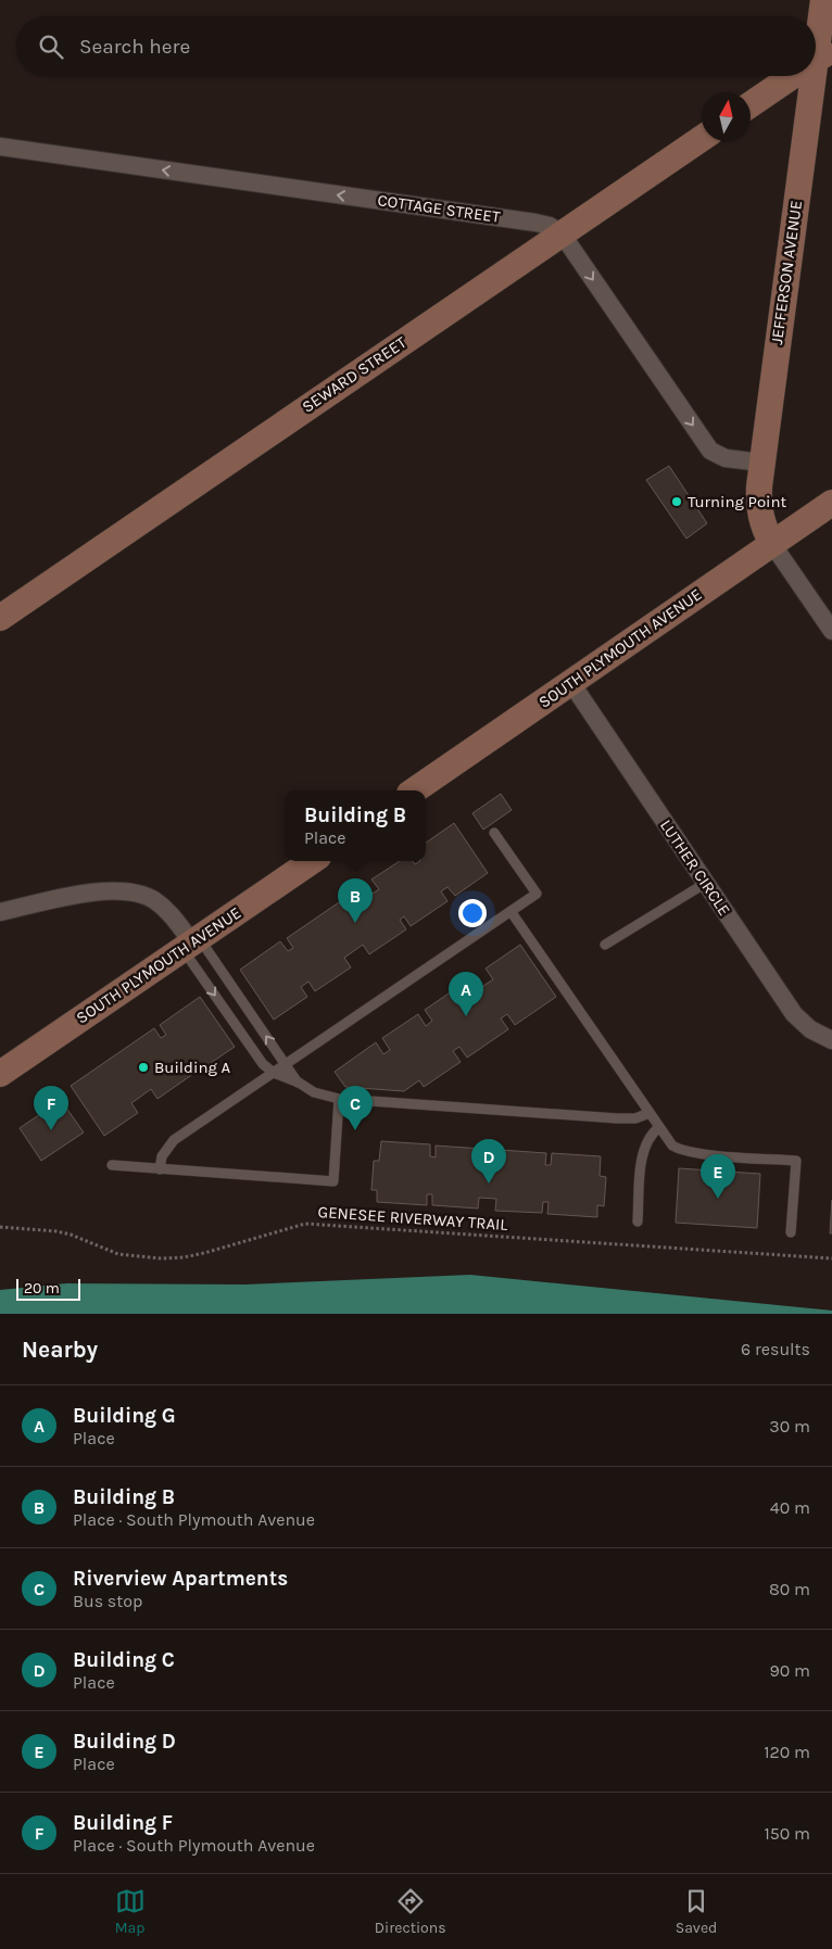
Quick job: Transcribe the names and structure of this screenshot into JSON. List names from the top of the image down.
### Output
{
  "streets": {
    "main road": ["JEFFERSON AVENUE", "SEWARD STREET", "SOUTH PLYMOUTH AVENUE"],
    "street": ["COTTAGE STREET", "LUTHER CIRCLE"],
    "path": ["GENESEE RIVERWAY TRAIL"]
  },
  "crossings": [
    ["COTTAGE STREET", "SEWARD STREET"],
    ["JEFFERSON AVENUE", "SOUTH PLYMOUTH AVENUE"],
    ["SOUTH PLYMOUTH AVENUE", "LUTHER CIRCLE"]
  ],
  "one_way": ["COTTAGE STREET"],
  "places": ["Turning Point", "Building A"],
  "scale_bar": "20 m",
  "north": "top",
  "page": {
    "search": "Search here",
    "popup": ["Building B", "Place"],
    "pins": [
      "B",
      "A",
      "C",
      "F",
      "D",
      "E"
    ],
    "scale": "20 m",
    "heading": ["Nearby", "6 results"],
    "list": [
      {
        "mark": "A",
        "name": "Building G",
        "note": "Place",
        "value": "30 m"
      },
      {
        "mark": "B",
        "name": "Building B",
        "note": "Place · South Plymouth Avenue",
        "value": "40 m"
      },
      {
        "mark": "C",
        "name": "Riverview Apartments",
        "note": "Bus stop",
        "value": "80 m"
      },
      {
        "mark": "D",
        "name": "Building C",
        "note": "Place",
        "value": "90 m"
      },
      {
        "mark": "E",
        "name": "Building D",
        "note": "Place",
        "value": "120 m"
      },
      {
        "mark": "F",
        "name": "Building F",
        "note": "Place · South Plymouth Avenue",
        "value": "150 m"
      }
    ],
    "nav": ["Map", "Directions", "Saved"]
  }
}
